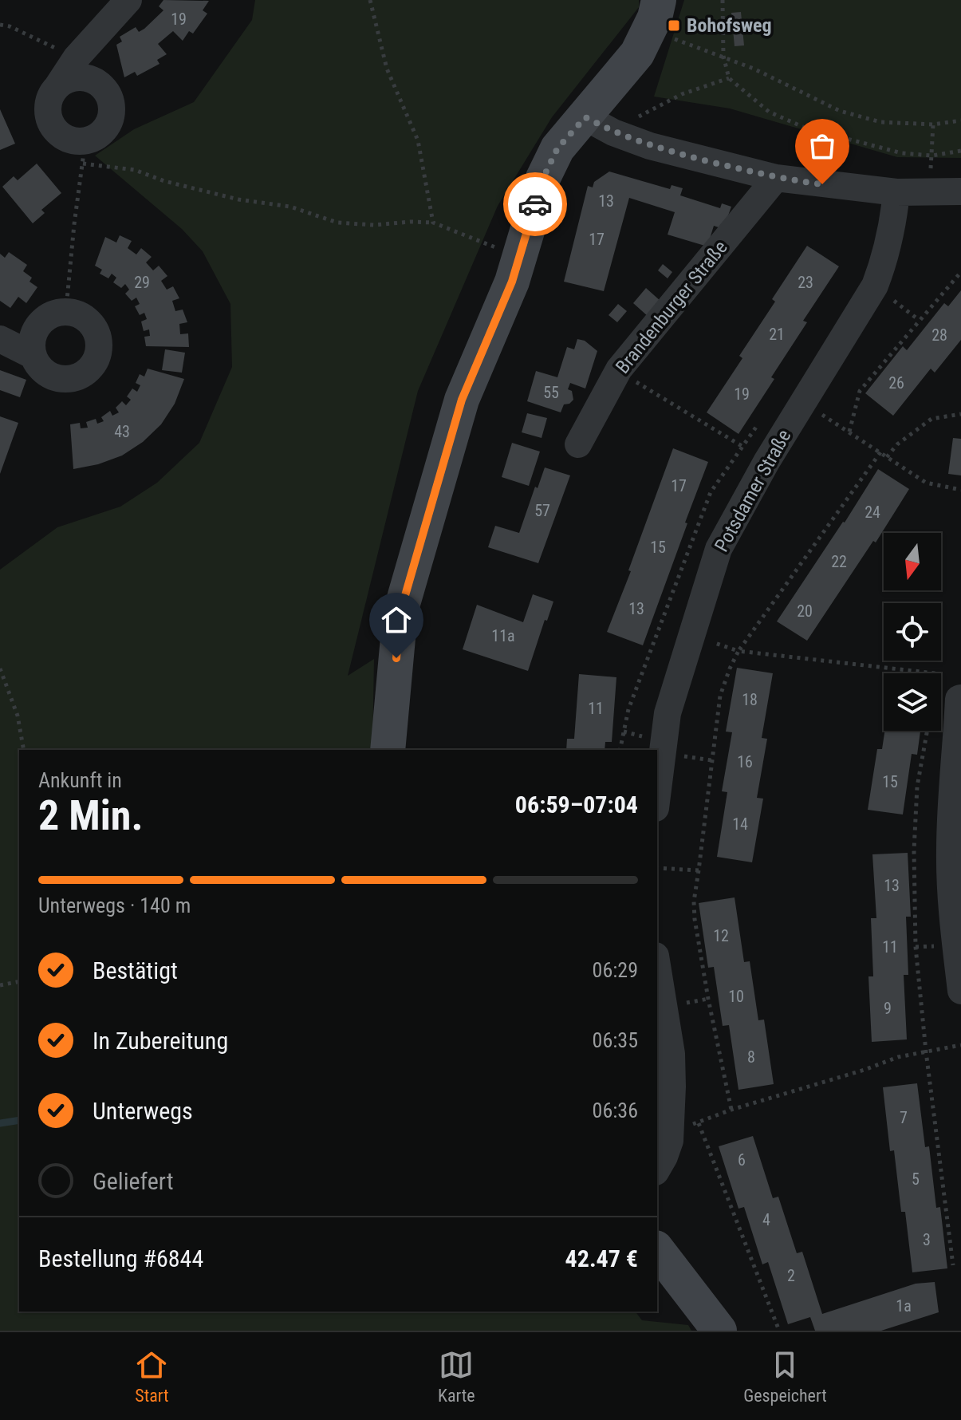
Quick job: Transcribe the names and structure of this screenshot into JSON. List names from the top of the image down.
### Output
{
  "streets": {
    "street": ["Brandenburger Straße", "Potsdamer Straße"]
  },
  "places": {
    "transit": ["Bohofsweg"]
  },
  "house_numbers": [
    "19",
    "13",
    "17",
    "29",
    "23",
    "21",
    "28",
    "26",
    "55",
    "19",
    "43",
    "17",
    "57",
    "24",
    "15",
    "22",
    "13",
    "20",
    "11a",
    "18",
    "11",
    "16",
    "15",
    "14",
    "13",
    "12",
    "11",
    "10",
    "9",
    "8",
    "7",
    "6",
    "5",
    "4",
    "3",
    "2",
    "1a"
  ],
  "north": "bottom",
  "page": {
    "heading": ["2 Min.", "Ankunft in", "06:59–07:04"],
    "panel": ["Bestellung #6844", "42.47 €"],
    "bar": "Unterwegs · 140 m",
    "list": [
      ["Bestätigt", "06:29"],
      ["In Zubereitung", "06:35"],
      ["Unterwegs", "06:36"],
      "Geliefert"
    ],
    "tabs": ["Start", "Karte", "Gespeichert"]
  }
}
